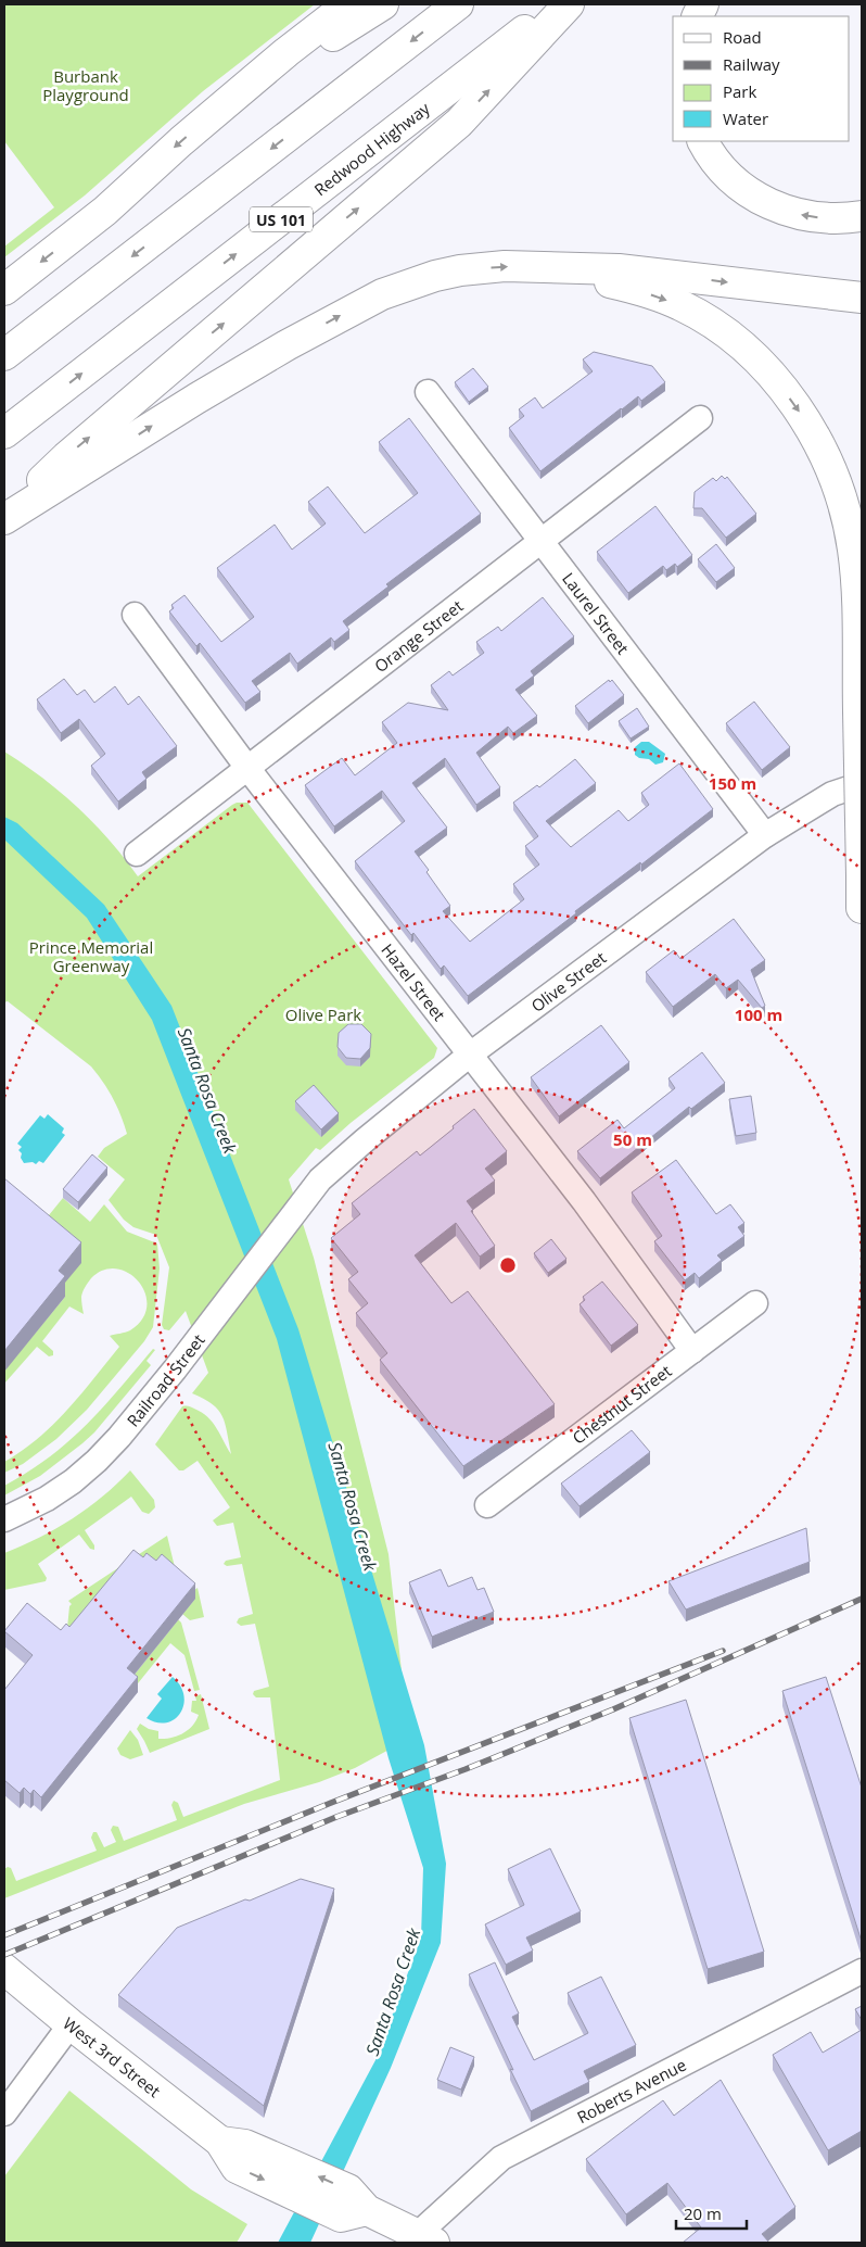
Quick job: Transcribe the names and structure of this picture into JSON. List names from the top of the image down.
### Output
{
  "streets": {
    "main road": ["Redwood Highway", "US 101", "West 3rd Street"],
    "street": [
      "Laurel Street",
      "Orange Street",
      "Olive Street",
      "Hazel Street",
      "Railroad Street",
      "Chestnut Street",
      "Roberts Avenue"
    ]
  },
  "crossings": [
    ["Laurel Street", "Orange Street"],
    ["Laurel Street", "Olive Street"],
    ["Orange Street", "Hazel Street"],
    ["Olive Street", "Hazel Street"],
    ["Olive Street", "Railroad Street"],
    ["Hazel Street", "Chestnut Street"],
    ["West 3rd Street", "Roberts Avenue"]
  ],
  "water": ["Santa Rosa Creek"],
  "parks": ["Burbank Playground", "Prince Memorial Greenway", "Olive Park"],
  "legend": [
    "Road",
    "Railway",
    "Park",
    "Water"
  ],
  "scale_bar": "20 m",
  "rings": ["150 m", "100 m", "50 m"]
}
